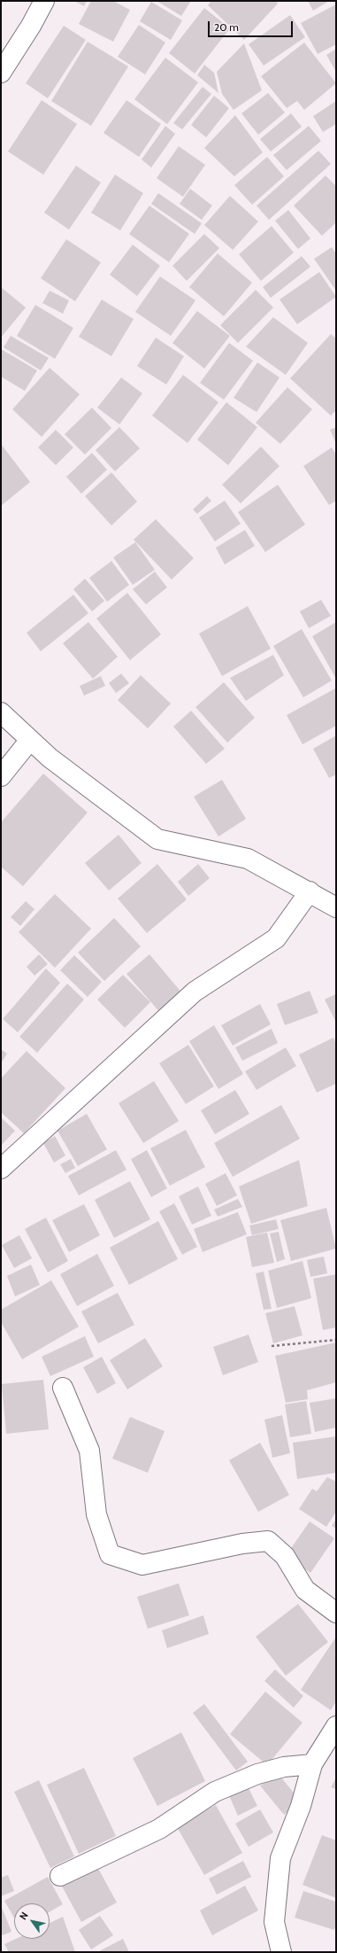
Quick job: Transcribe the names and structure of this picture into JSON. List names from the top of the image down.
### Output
{
  "scale_bar": "20 m",
  "north": "top left"
}
